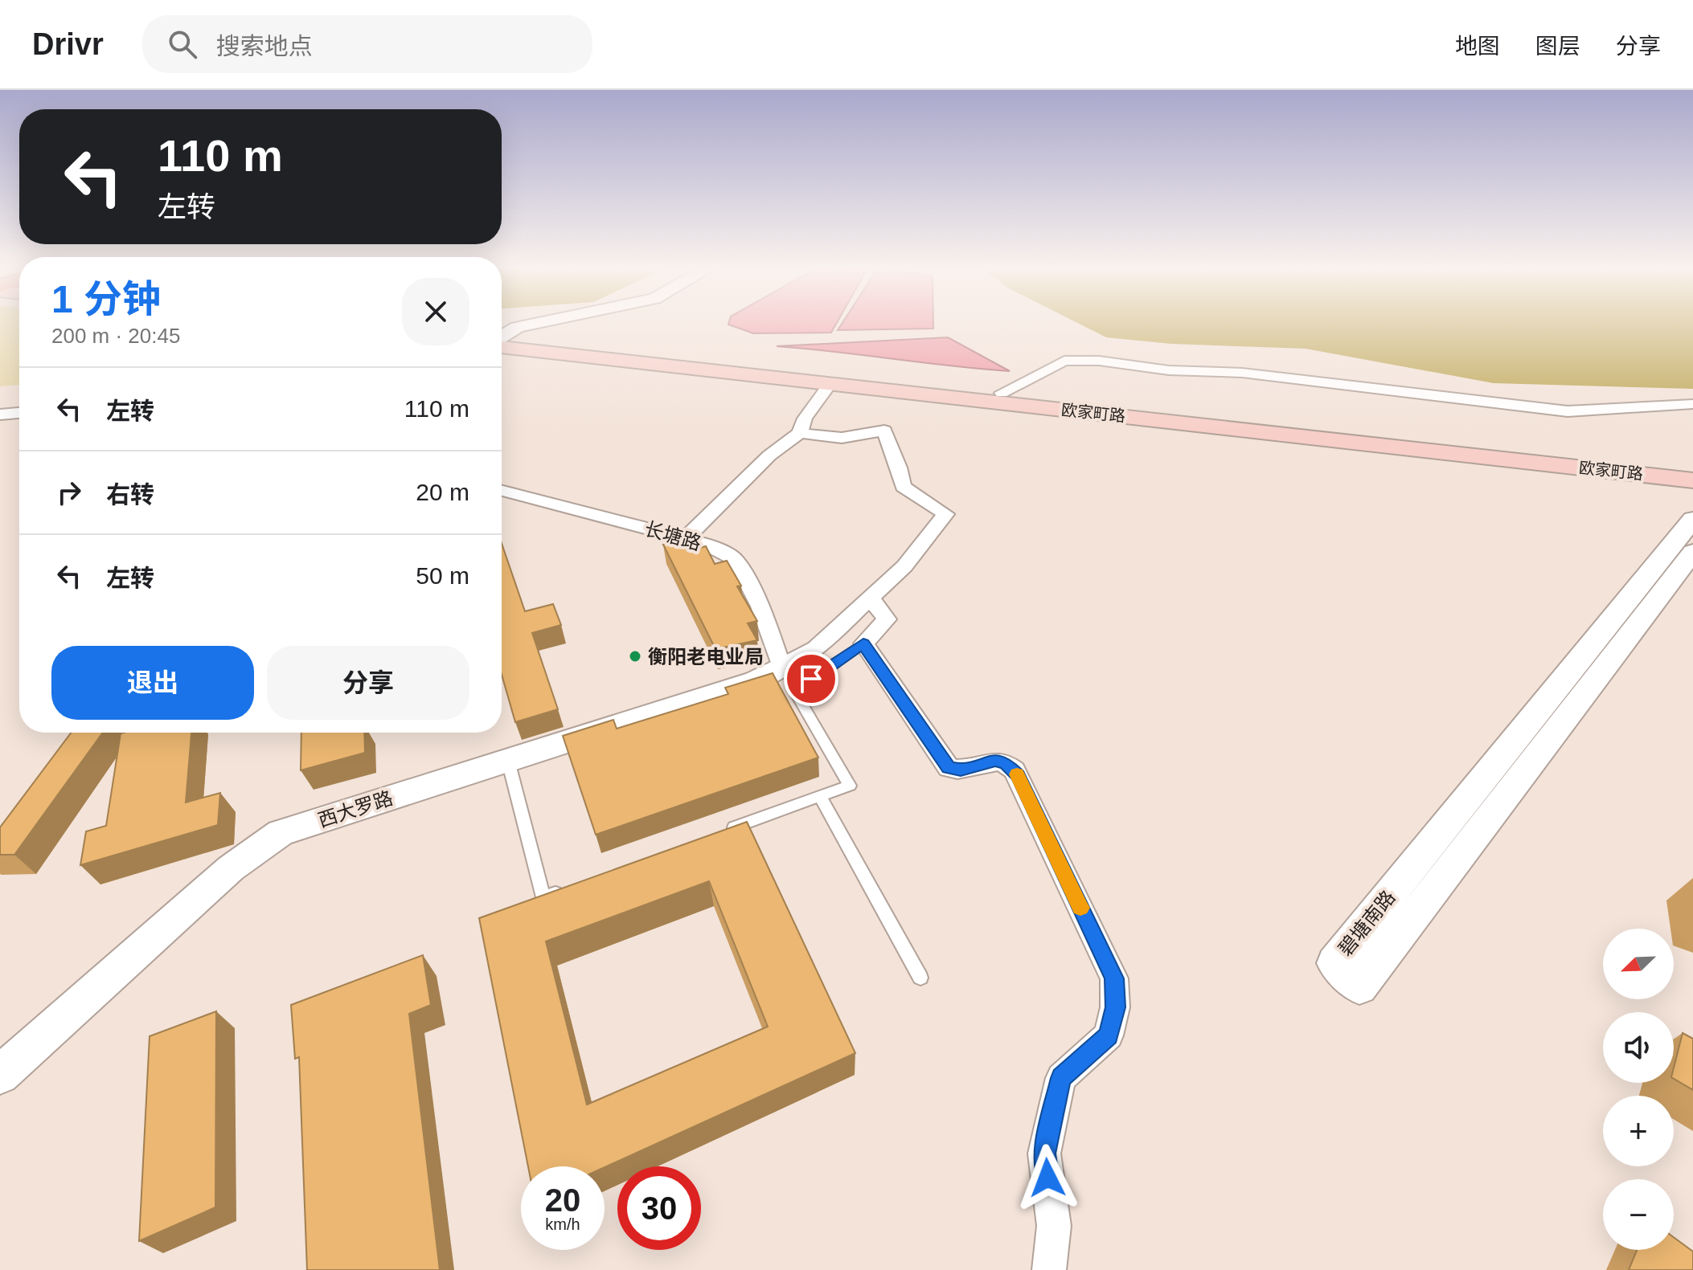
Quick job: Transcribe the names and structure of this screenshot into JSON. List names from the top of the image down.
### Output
{
  "streets": {
    "main road": ["欧家町路"],
    "street": ["长塘路", "西大罗路", "碧塘南路"]
  },
  "crossings": [
    ["长塘路", "西大罗路"]
  ],
  "places": ["衡阳老电业局"],
  "north": "bottom left",
  "page": {
    "header": "Drivr",
    "search": "搜索地点",
    "nav": ["地图", "图层", "分享"],
    "turn": ["110 m", "左转"],
    "heading": ["1 分钟", "200 m · 20:45"],
    "list": [
      {
        "name": "左转",
        "value": "110 m"
      },
      {
        "name": "右转",
        "value": "20 m"
      },
      {
        "name": "左转",
        "value": "50 m"
      }
    ],
    "buttons": ["退出", "分享"],
    "map_buttons": ["+", "−"],
    "speed": "20 km/h",
    "limit": "30"
  }
}
